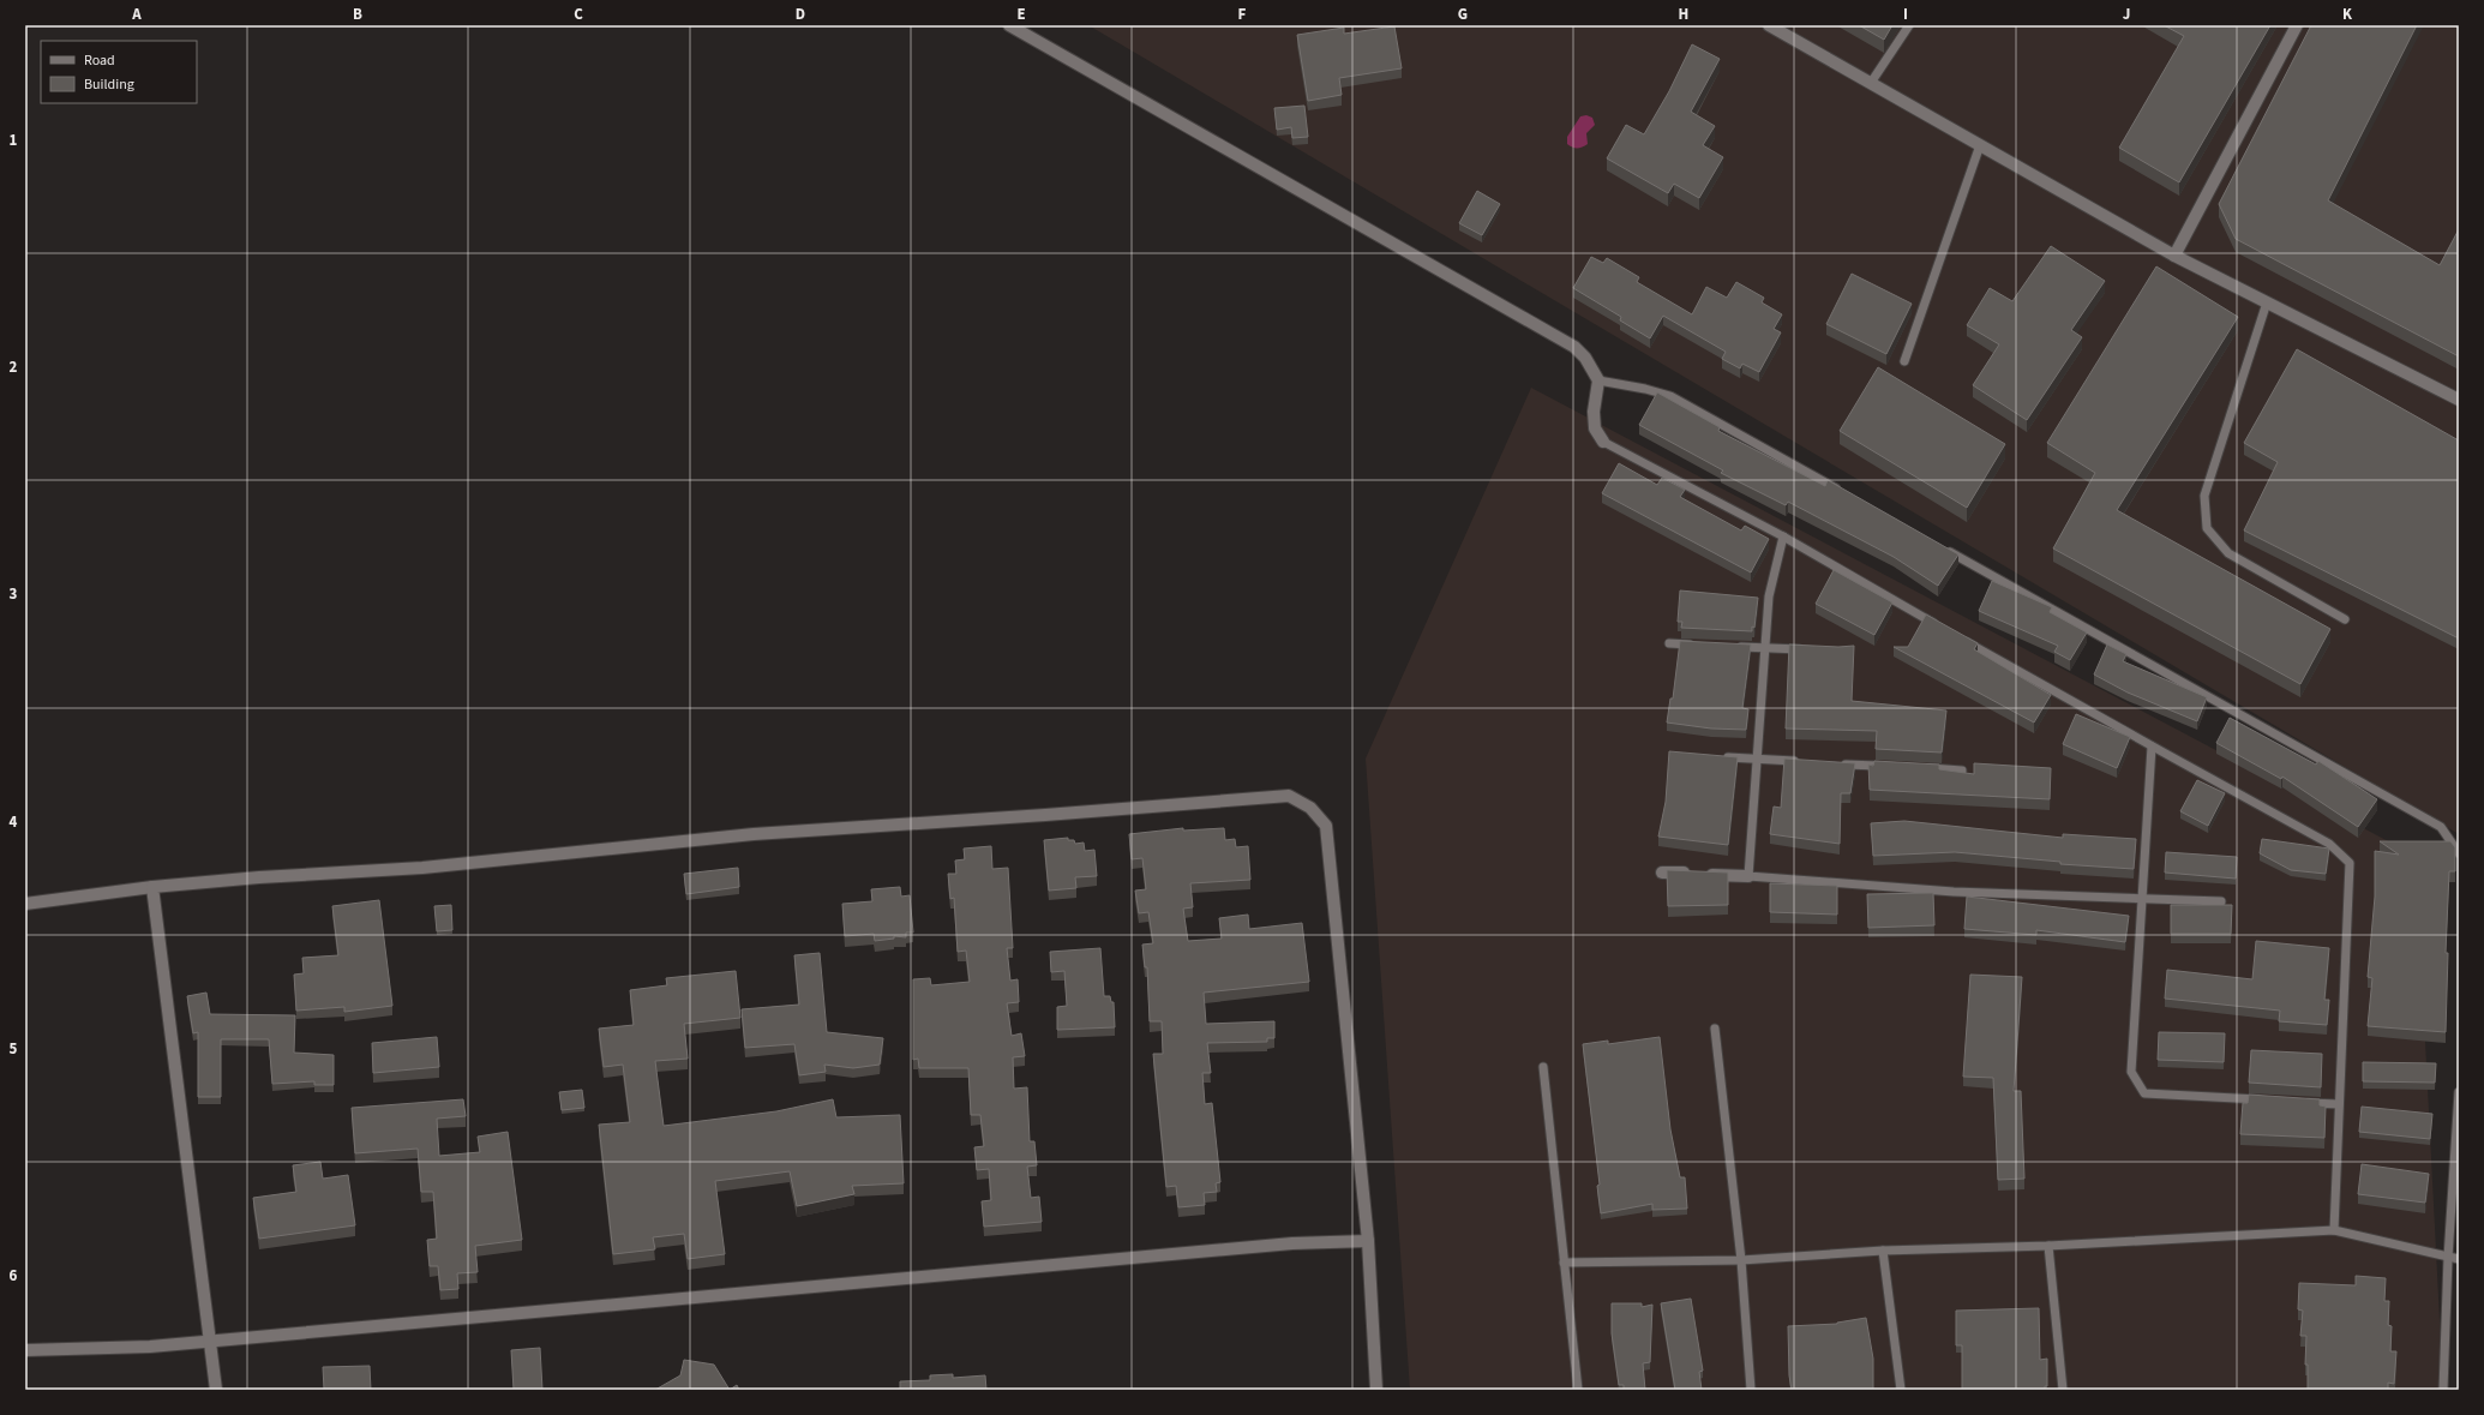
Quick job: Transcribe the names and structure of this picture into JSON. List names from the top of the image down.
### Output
{
  "legend": ["Road", "Building"],
  "grid": {
    "columns": [
      "A",
      "B",
      "C",
      "D",
      "E",
      "F",
      "G",
      "H",
      "I",
      "J",
      "K"
    ],
    "rows": [
      "1",
      "2",
      "3",
      "4",
      "5",
      "6"
    ]
  }
}
